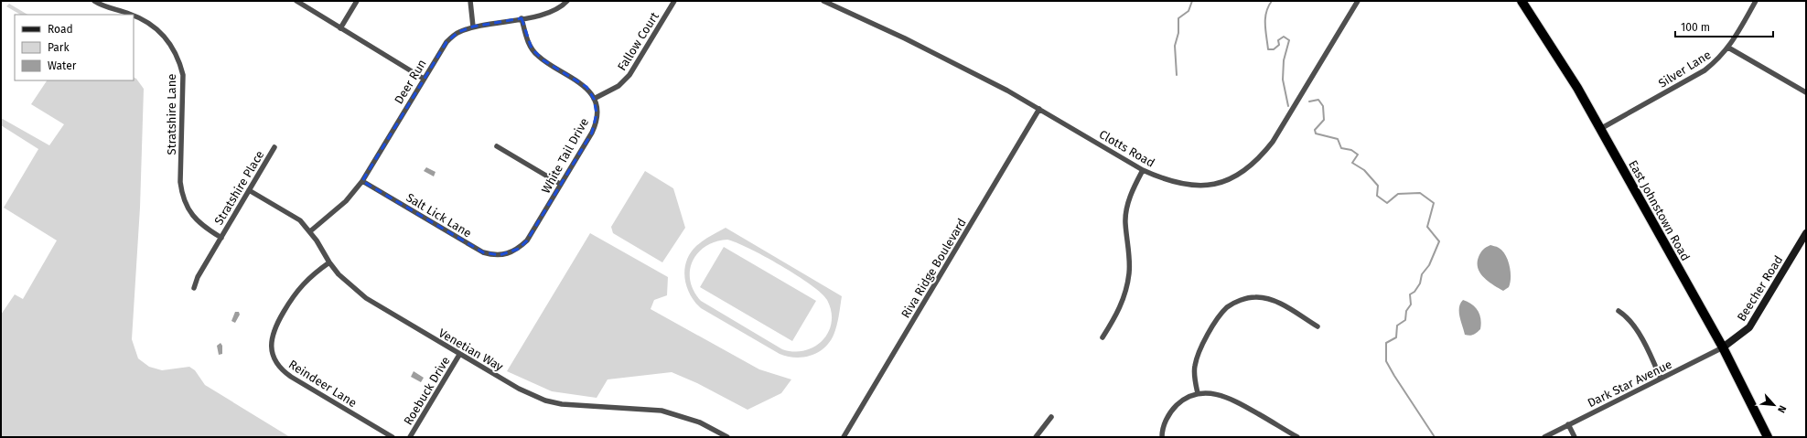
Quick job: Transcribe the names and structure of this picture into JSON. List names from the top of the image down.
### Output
{
  "streets": {
    "highway": ["East Johnstown Road"],
    "street": [
      "Fallow Court",
      "Silver Lane",
      "Deer Run",
      "Stratshire Lane",
      "Clotts Road",
      "White Tail Drive",
      "Stratshire Place",
      "Salt Lick Lane",
      "Riva Ridge Boulevard",
      "Beecher Road",
      "Venetian Way",
      "Reindeer Lane",
      "Dark Star Avenue",
      "Roebuck Drive"
    ]
  },
  "crossings": [
    ["Fallow Court", "White Tail Drive"],
    ["Silver Lane", "East Johnstown Road"],
    ["Deer Run", "Salt Lick Lane"],
    ["Deer Run", "Venetian Way"],
    ["Stratshire Lane", "Stratshire Place"],
    ["Clotts Road", "Riva Ridge Boulevard"],
    ["White Tail Drive", "Salt Lick Lane"],
    ["Stratshire Place", "Venetian Way"],
    ["East Johnstown Road", "Beecher Road"],
    ["East Johnstown Road", "Dark Star Avenue"],
    ["Beecher Road", "Dark Star Avenue"],
    ["Venetian Way", "Reindeer Lane"],
    ["Venetian Way", "Roebuck Drive"]
  ],
  "legend": ["Road", "Park", "Water"],
  "scale_bar": "100 m",
  "north": "bottom right"
}
